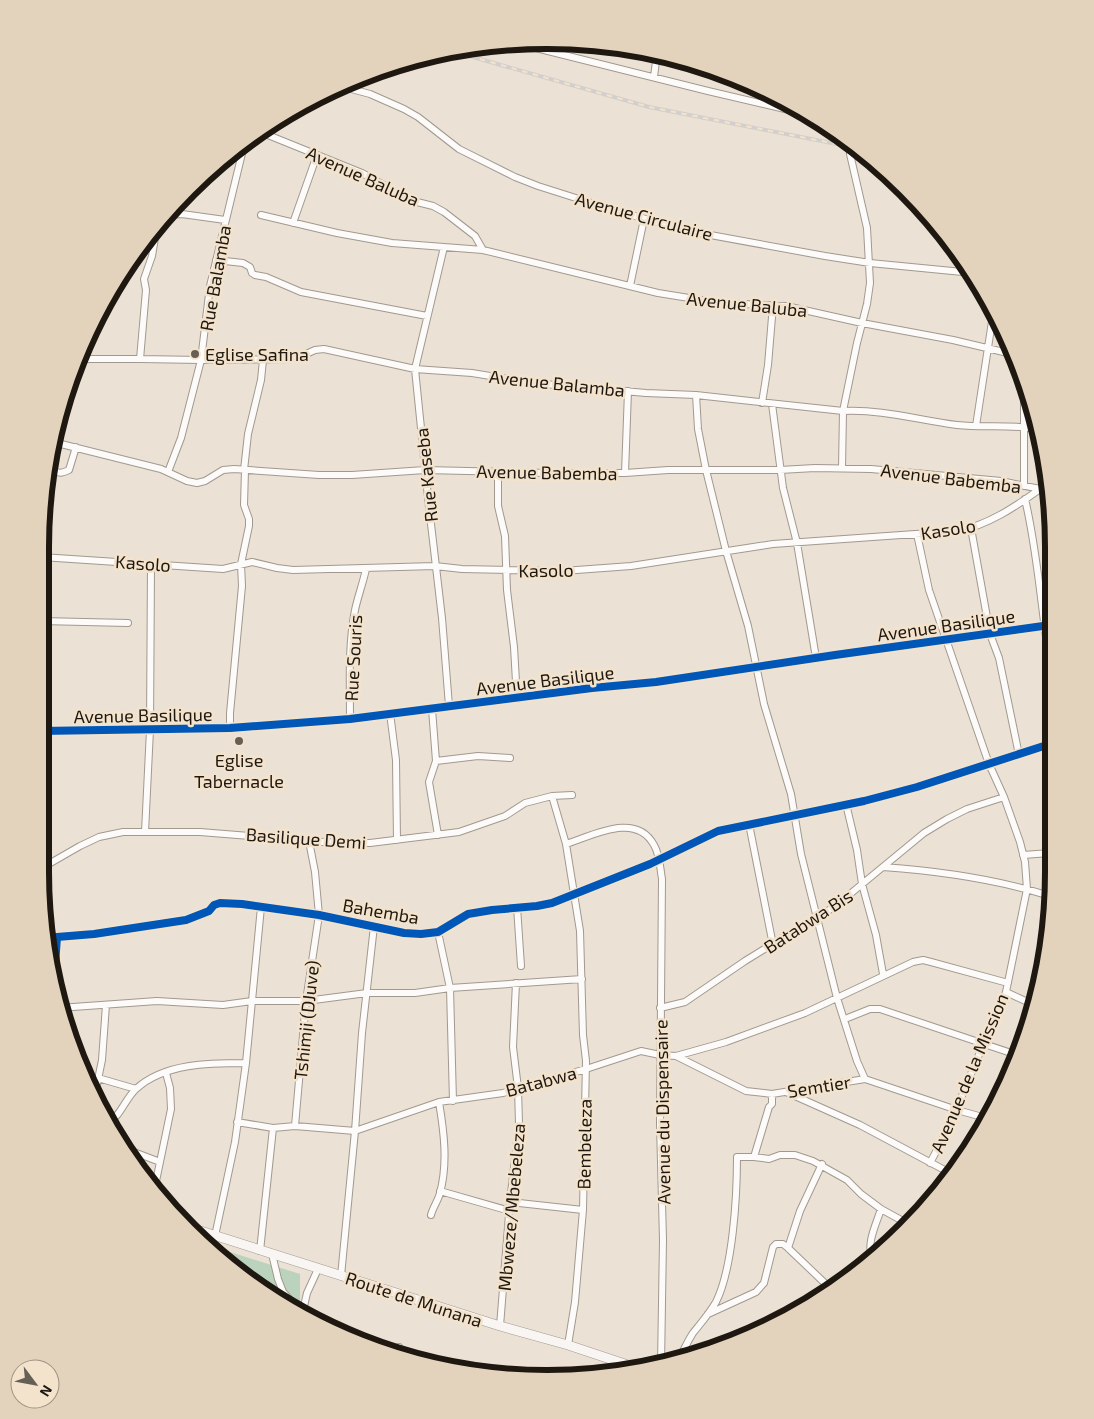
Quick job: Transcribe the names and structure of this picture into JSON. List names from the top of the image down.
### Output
{
  "streets": {
    "main road": ["Route de Munana"],
    "street": [
      "Avenue Baluba",
      "Avenue Circulaire",
      "Rue Balamba",
      "Avenue Balamba",
      "Avenue Babemba",
      "Rue Kaseba",
      "Kasolo",
      "Avenue Basilique",
      "Rue Souris",
      "Basilique Demi",
      "Bahemba",
      "Batabwa Bis",
      "Tshimji (DJuve)",
      "Avenue de la Mission",
      "Batabwa",
      "Semtier",
      "Avenue du Dispensaire",
      "Bembeleza",
      "Mbweze/Mbebeleza"
    ]
  },
  "crossings": [
    ["Avenue Baluba", "Rue Kaseba"],
    ["Rue Balamba", "Avenue Balamba"],
    ["Rue Balamba", "Avenue Babemba"],
    ["Avenue Balamba", "Rue Kaseba"],
    ["Avenue Babemba", "Rue Kaseba"],
    ["Avenue Babemba", "Kasolo"],
    ["Rue Kaseba", "Kasolo"],
    ["Rue Kaseba", "Avenue Basilique"],
    ["Kasolo", "Rue Souris"],
    ["Avenue Basilique", "Rue Souris"],
    ["Basilique Demi", "Tshimji (DJuve)"],
    ["Basilique Demi", "Bembeleza"],
    ["Bahemba", "Tshimji (DJuve)"],
    ["Batabwa Bis", "Avenue du Dispensaire"],
    ["Tshimji (DJuve)", "Batabwa"],
    ["Avenue de la Mission", "Batabwa"],
    ["Batabwa", "Semtier"],
    ["Batabwa", "Avenue du Dispensaire"],
    ["Batabwa", "Bembeleza"],
    ["Batabwa", "Mbweze/Mbebeleza"],
    ["Bembeleza", "Route de Munana"],
    ["Mbweze/Mbebeleza", "Route de Munana"]
  ],
  "places": ["Eglise Safina", "Eglise Tabernacle"],
  "north": "bottom right"
}
